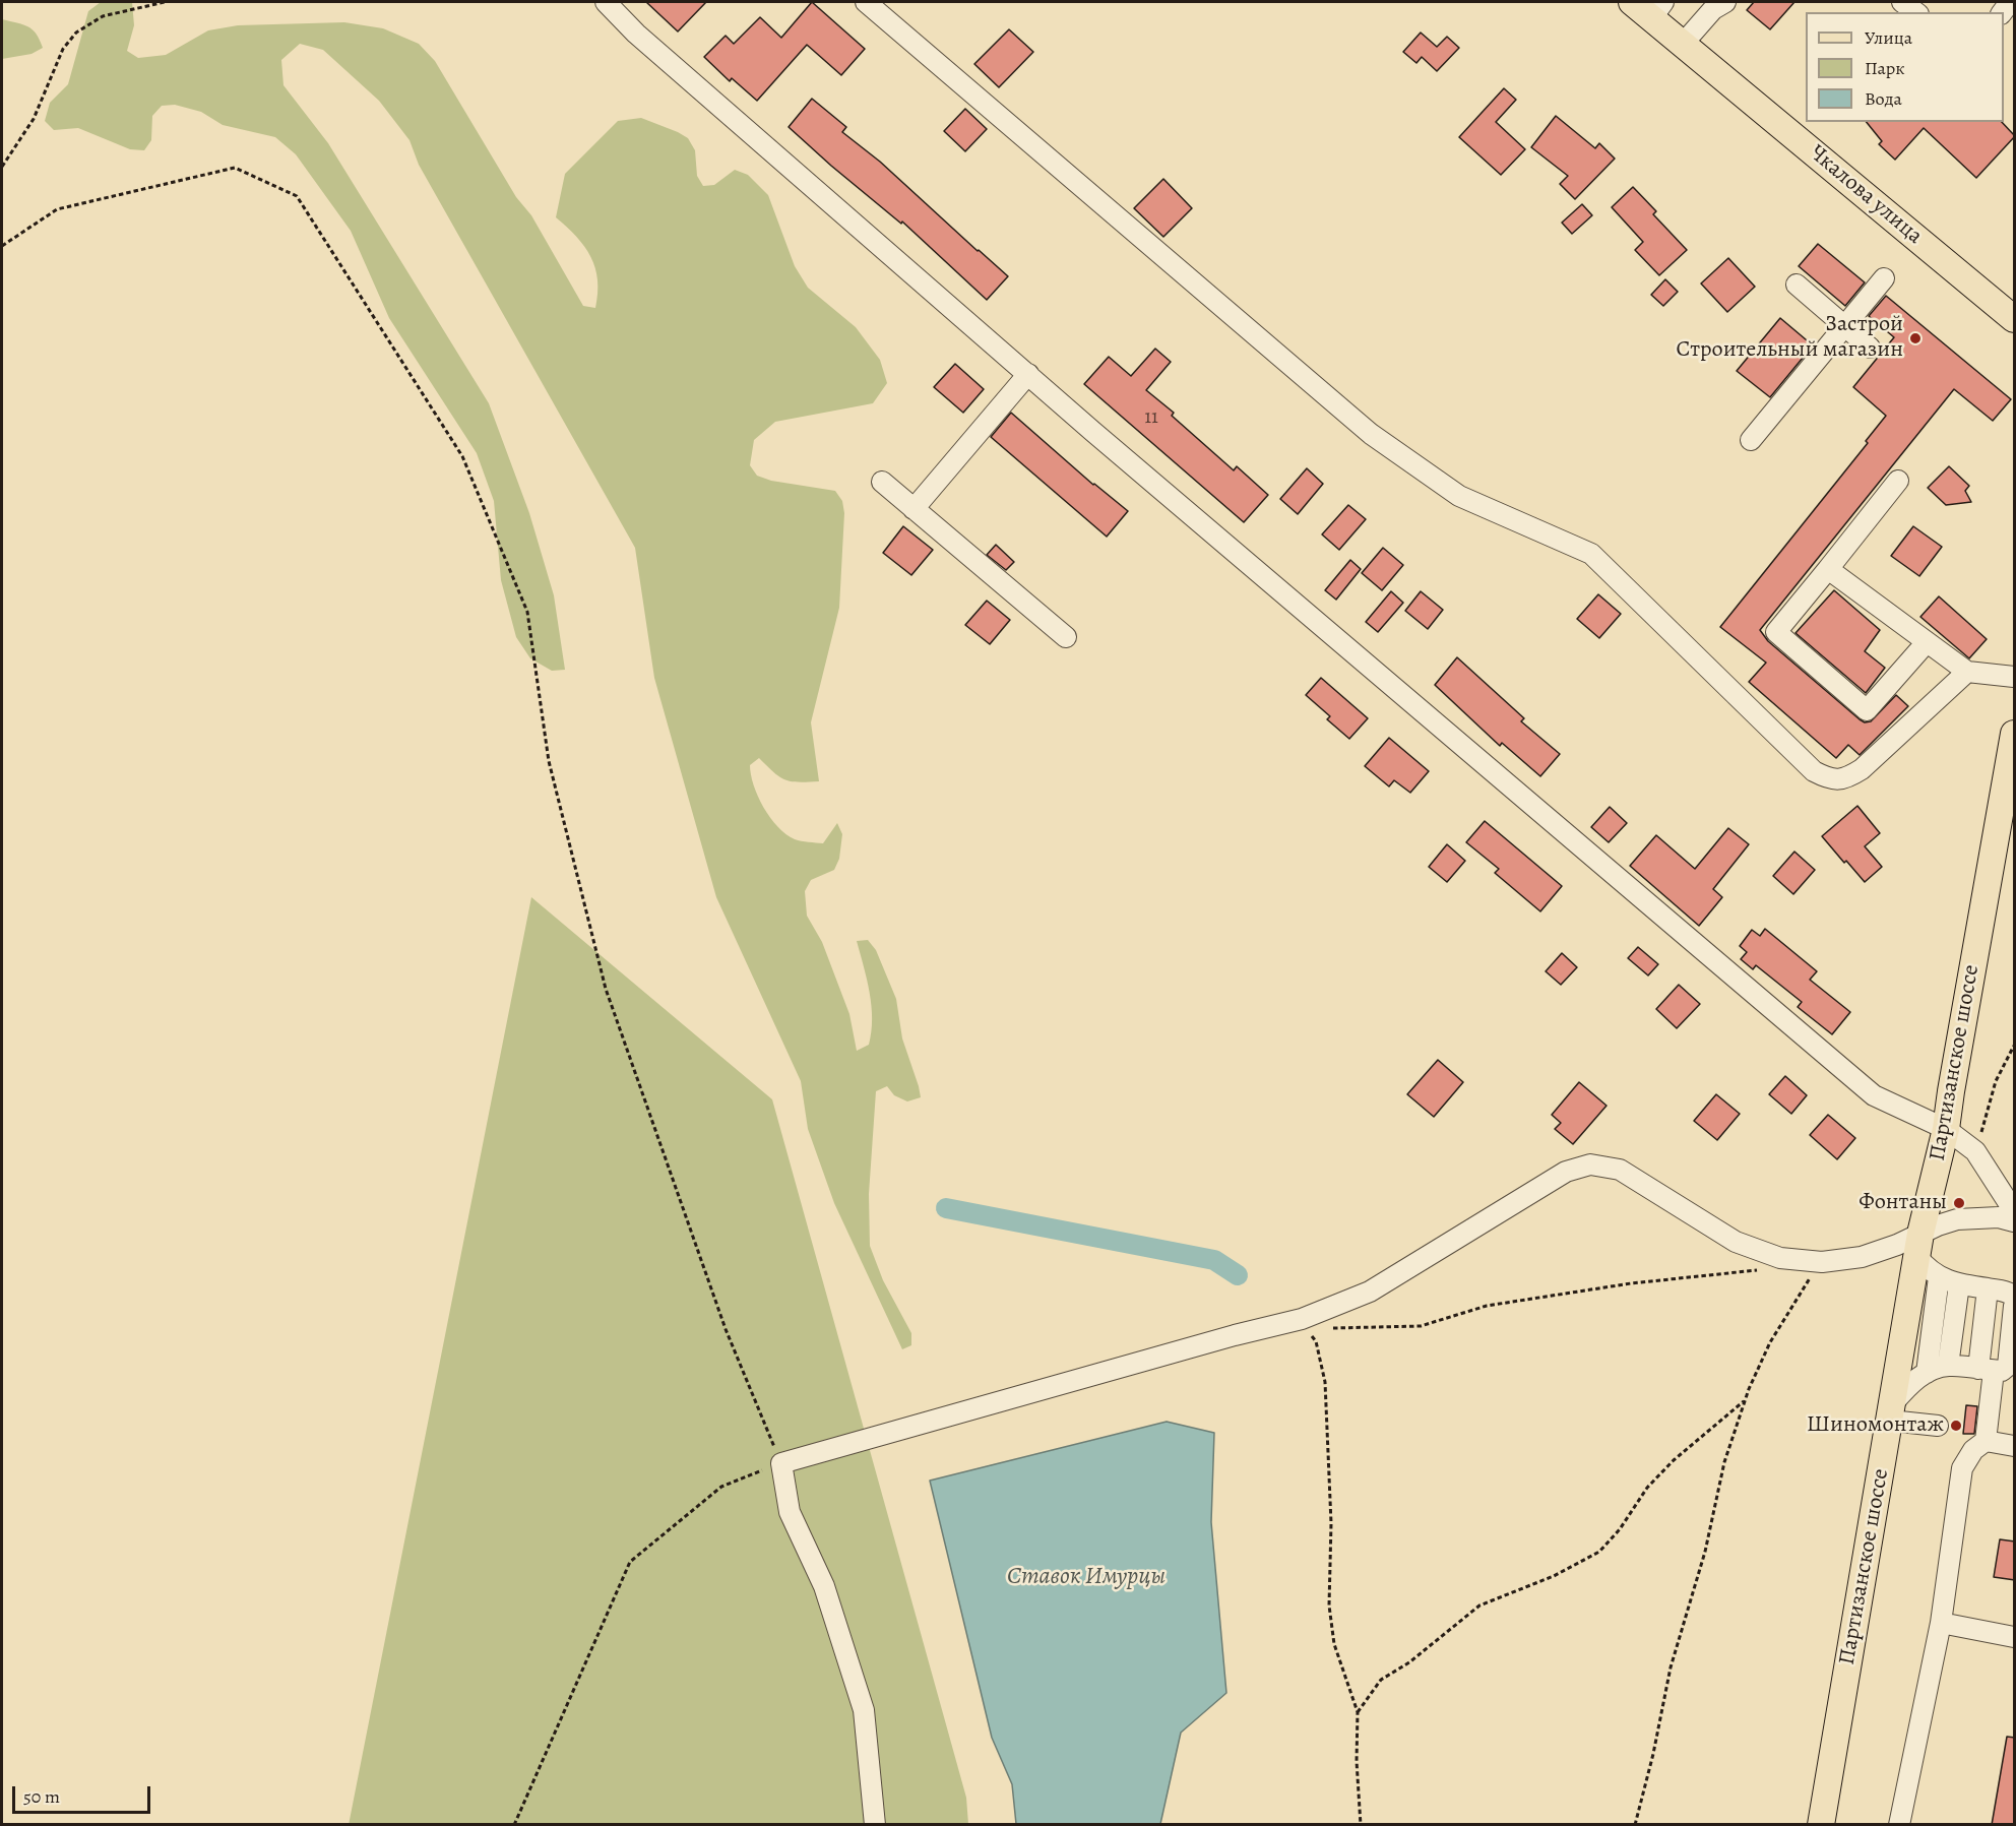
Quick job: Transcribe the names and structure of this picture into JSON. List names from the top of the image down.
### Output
{
  "streets": {
    "main road": ["Чкалова улица", "Партизанское шоссе"]
  },
  "water": ["Ставок Имурцы"],
  "places": ["Застрой Строительный магазин", "Фонтаны", "Шиномонтаж"],
  "house_numbers": ["11"],
  "legend": ["Улица", "Парк", "Вода"],
  "scale_bar": "50 m"
}
